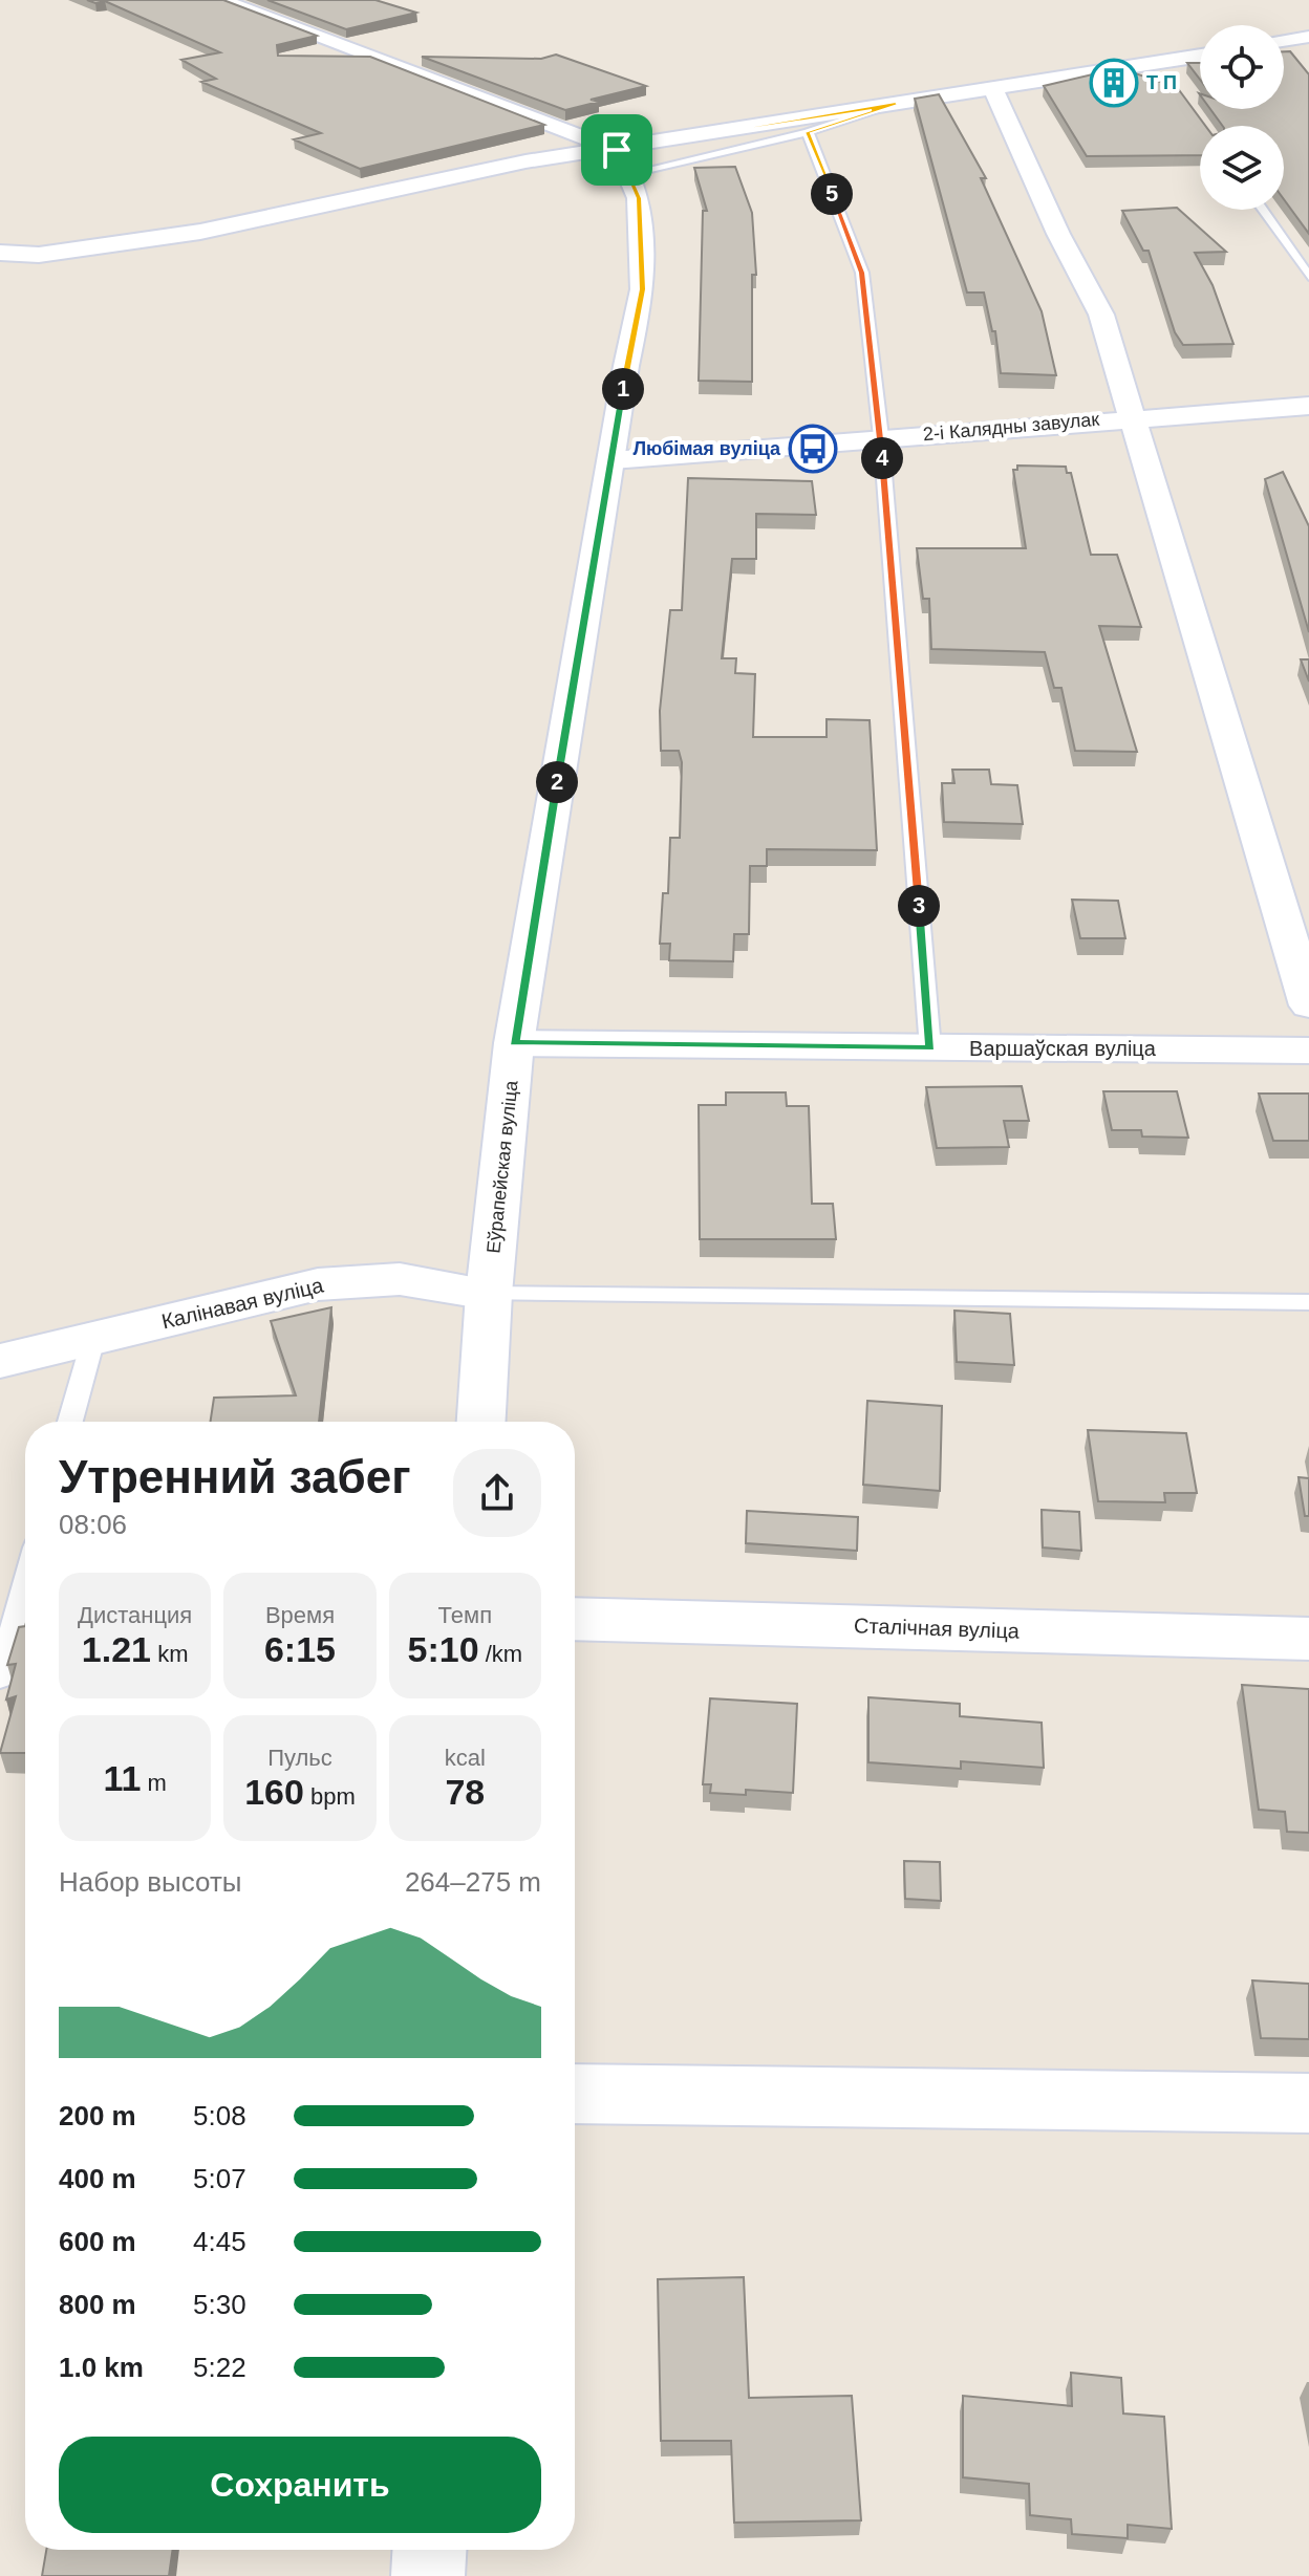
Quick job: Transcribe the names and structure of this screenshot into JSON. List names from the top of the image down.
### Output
{
  "streets": {
    "street": [
      "2-і Калядны завулак",
      "Варшаўская вуліца",
      "Еўрапейская вуліца",
      "Калінавая вуліца",
      "Сталічная вуліца"
    ]
  },
  "crossings": [
    ["2-і Калядны завулак", "Еўрапейская вуліца"],
    ["Варшаўская вуліца", "Еўрапейская вуліца"],
    ["Еўрапейская вуліца", "Калінавая вуліца"]
  ],
  "places": {
    "building": ["Т П"],
    "bus stop": ["Любімая вуліца"]
  },
  "page": {
    "pins": [
      "5",
      "1",
      "4",
      "2",
      "3"
    ],
    "heading": ["Утренний забег", "08:06"],
    "stats": [
      ["Дистанция", "1.21 km"],
      ["Время", "6:15"],
      ["Темп", "5:10 /km"],
      ["11 m"],
      ["Пульс", "160 bpm"],
      ["kcal", "78"]
    ],
    "chart": ["Набор высоты", "264–275 m"],
    "list": [
      {
        "name": "200 m",
        "note": "5:08"
      },
      {
        "name": "400 m",
        "note": "5:07"
      },
      {
        "name": "600 m",
        "note": "4:45"
      },
      {
        "name": "800 m",
        "note": "5:30"
      },
      {
        "name": "1.0 km",
        "note": "5:22"
      }
    ],
    "buttons": "Сохранить"
  }
}
